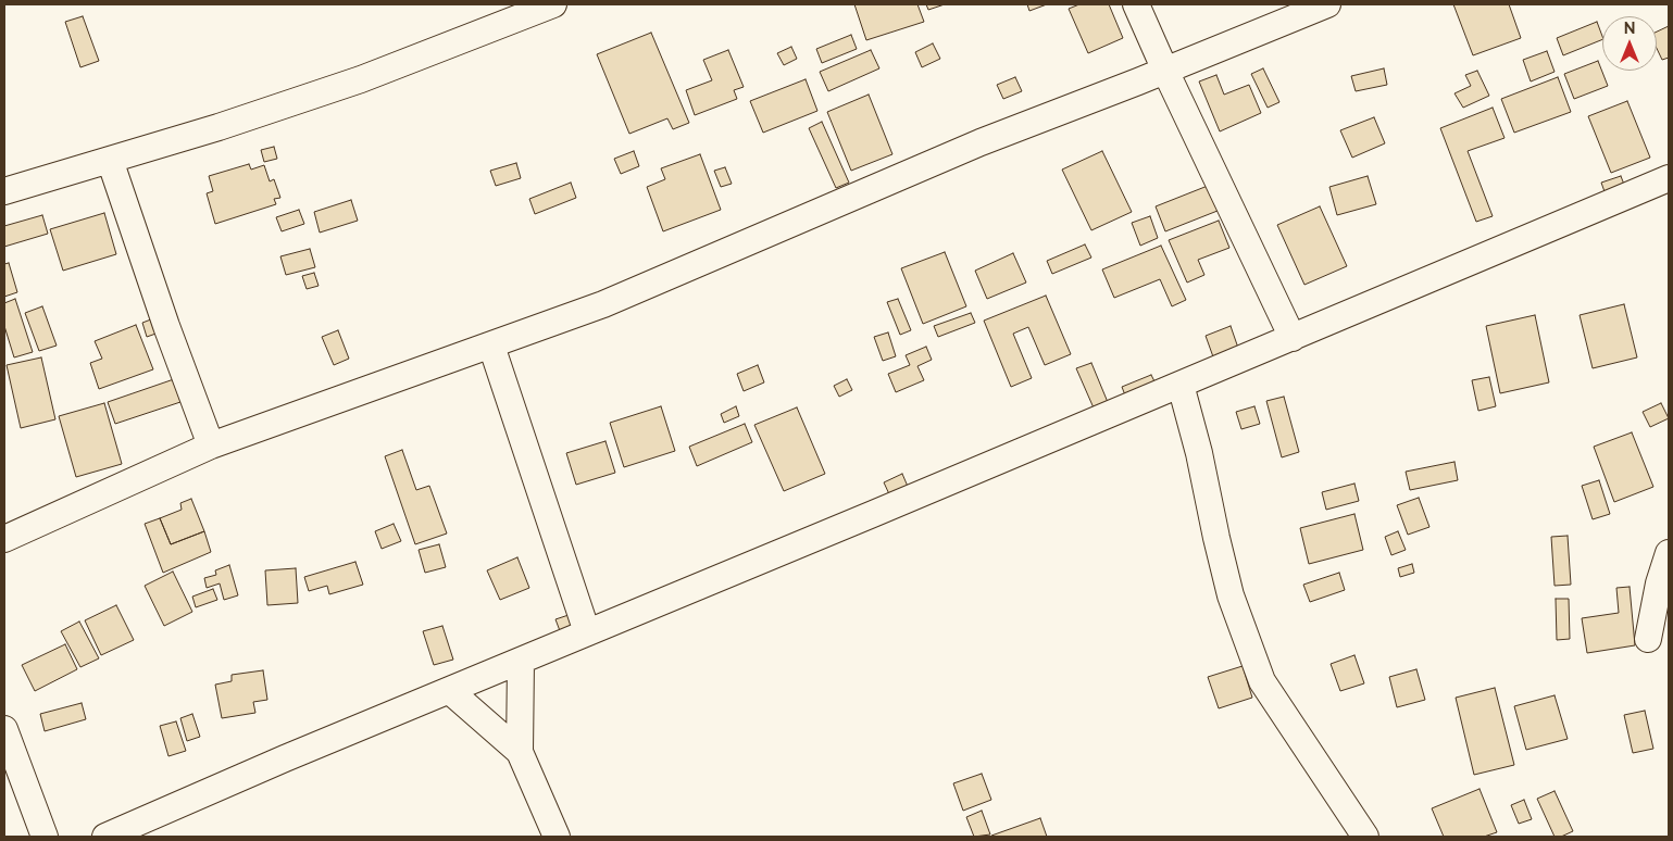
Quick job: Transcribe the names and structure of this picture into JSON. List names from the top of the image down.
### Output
{
  "north": "top"
}
